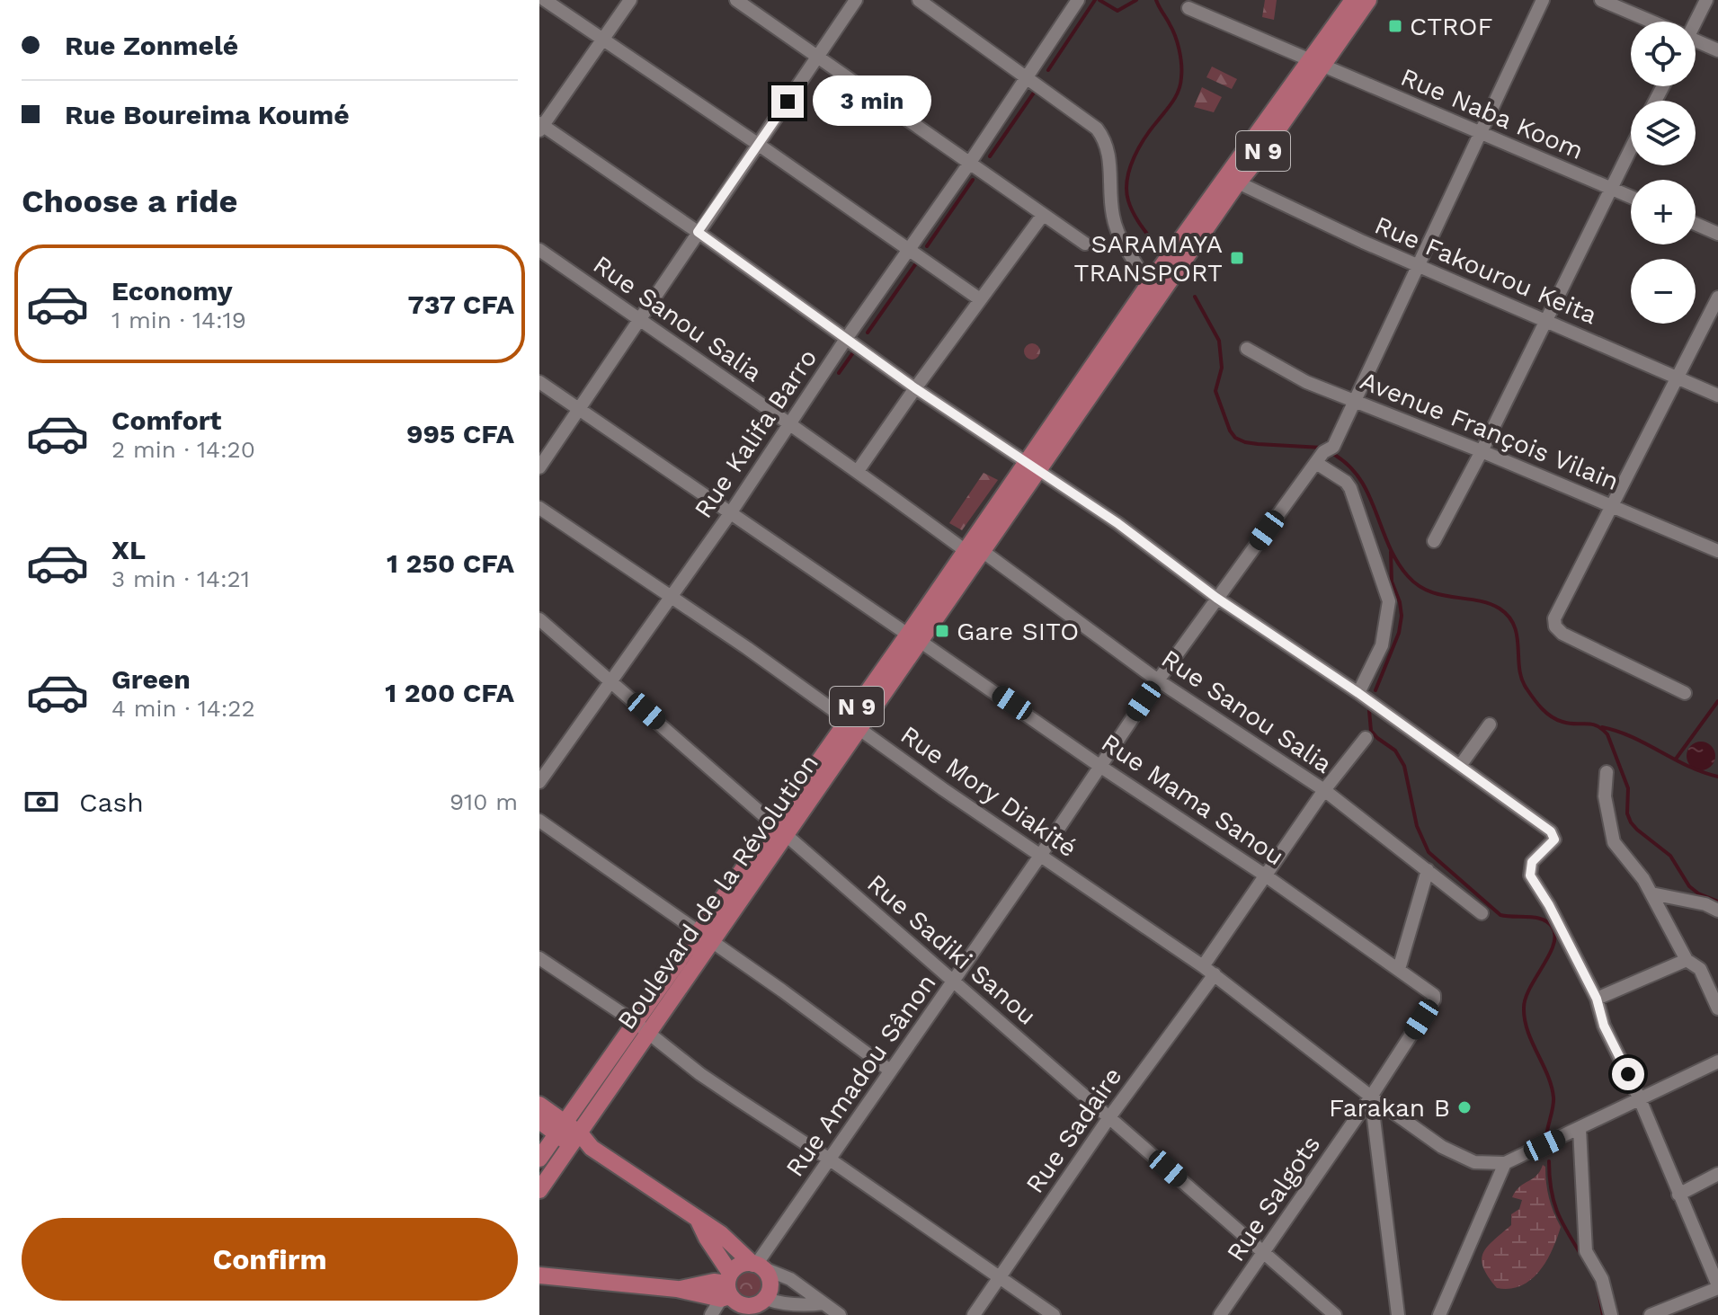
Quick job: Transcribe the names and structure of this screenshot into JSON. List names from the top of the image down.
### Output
{
  "streets": {
    "main road": ["N 9", "Boulevard de la Révolution"],
    "street": [
      "Rue Naba Koom",
      "Rue Fakourou Keita",
      "Rue Sanou Salia",
      "Avenue François Vilain",
      "Rue Kalifa Barro",
      "Rue Mory Diakité",
      "Rue Mama Sanou",
      "Rue Sadiki Sanou",
      "Rue Amadou Sânon",
      "Rue Sadaire",
      "Rue Salgots"
    ]
  },
  "crossings": [
    ["Rue Naba Koom", "N 9"],
    ["Rue Naba Koom", "Rue Amadou Sânon"],
    ["N 9", "Rue Fakourou Keita"],
    ["N 9", "Boulevard de la Révolution"],
    ["Rue Fakourou Keita", "Rue Amadou Sânon"],
    ["Rue Sanou Salia", "Rue Kalifa Barro"],
    ["Rue Sanou Salia", "Boulevard de la Révolution"],
    ["Rue Sanou Salia", "Rue Amadou Sânon"],
    ["Avenue François Vilain", "Rue Amadou Sânon"],
    ["Rue Kalifa Barro", "Rue Mory Diakité"],
    ["Rue Kalifa Barro", "Rue Mama Sanou"],
    ["Rue Kalifa Barro", "Rue Sadiki Sanou"],
    ["Rue Mory Diakité", "Boulevard de la Révolution"],
    ["Rue Mory Diakité", "Rue Amadou Sânon"],
    ["Rue Mory Diakité", "Rue Sadaire"],
    ["Rue Mory Diakité", "Rue Salgots"],
    ["Rue Mama Sanou", "Boulevard de la Révolution"],
    ["Rue Mama Sanou", "Rue Amadou Sânon"],
    ["Rue Mama Sanou", "Rue Salgots"],
    ["Boulevard de la Révolution", "Rue Sadiki Sanou"],
    ["Rue Sadiki Sanou", "Rue Amadou Sânon"],
    ["Rue Sadiki Sanou", "Rue Sadaire"],
    ["Rue Sadiki Sanou", "Rue Salgots"]
  ],
  "places": {
    "transit": ["CTROF", "SARAMAYA TRANSPORT", "Gare SITO"],
    "other": ["Farakan B"]
  },
  "page": {
    "banner": ["Rue Zonmelé", "Rue Boureima Koumé"],
    "map_buttons": ["+", "−"],
    "bubble": "3 min",
    "heading": "Choose a ride",
    "list": [
      {
        "name": "Economy",
        "note": "1 min · 14:19",
        "value": "737 CFA"
      },
      {
        "name": "Comfort",
        "note": "2 min · 14:20",
        "value": "995 CFA"
      },
      {
        "name": "XL",
        "note": "3 min · 14:21",
        "value": "1 250 CFA"
      },
      {
        "name": "Green",
        "note": "4 min · 14:22",
        "value": "1 200 CFA"
      }
    ],
    "pay": ["Cash", "910 m"],
    "buttons": "Confirm"
  }
}
